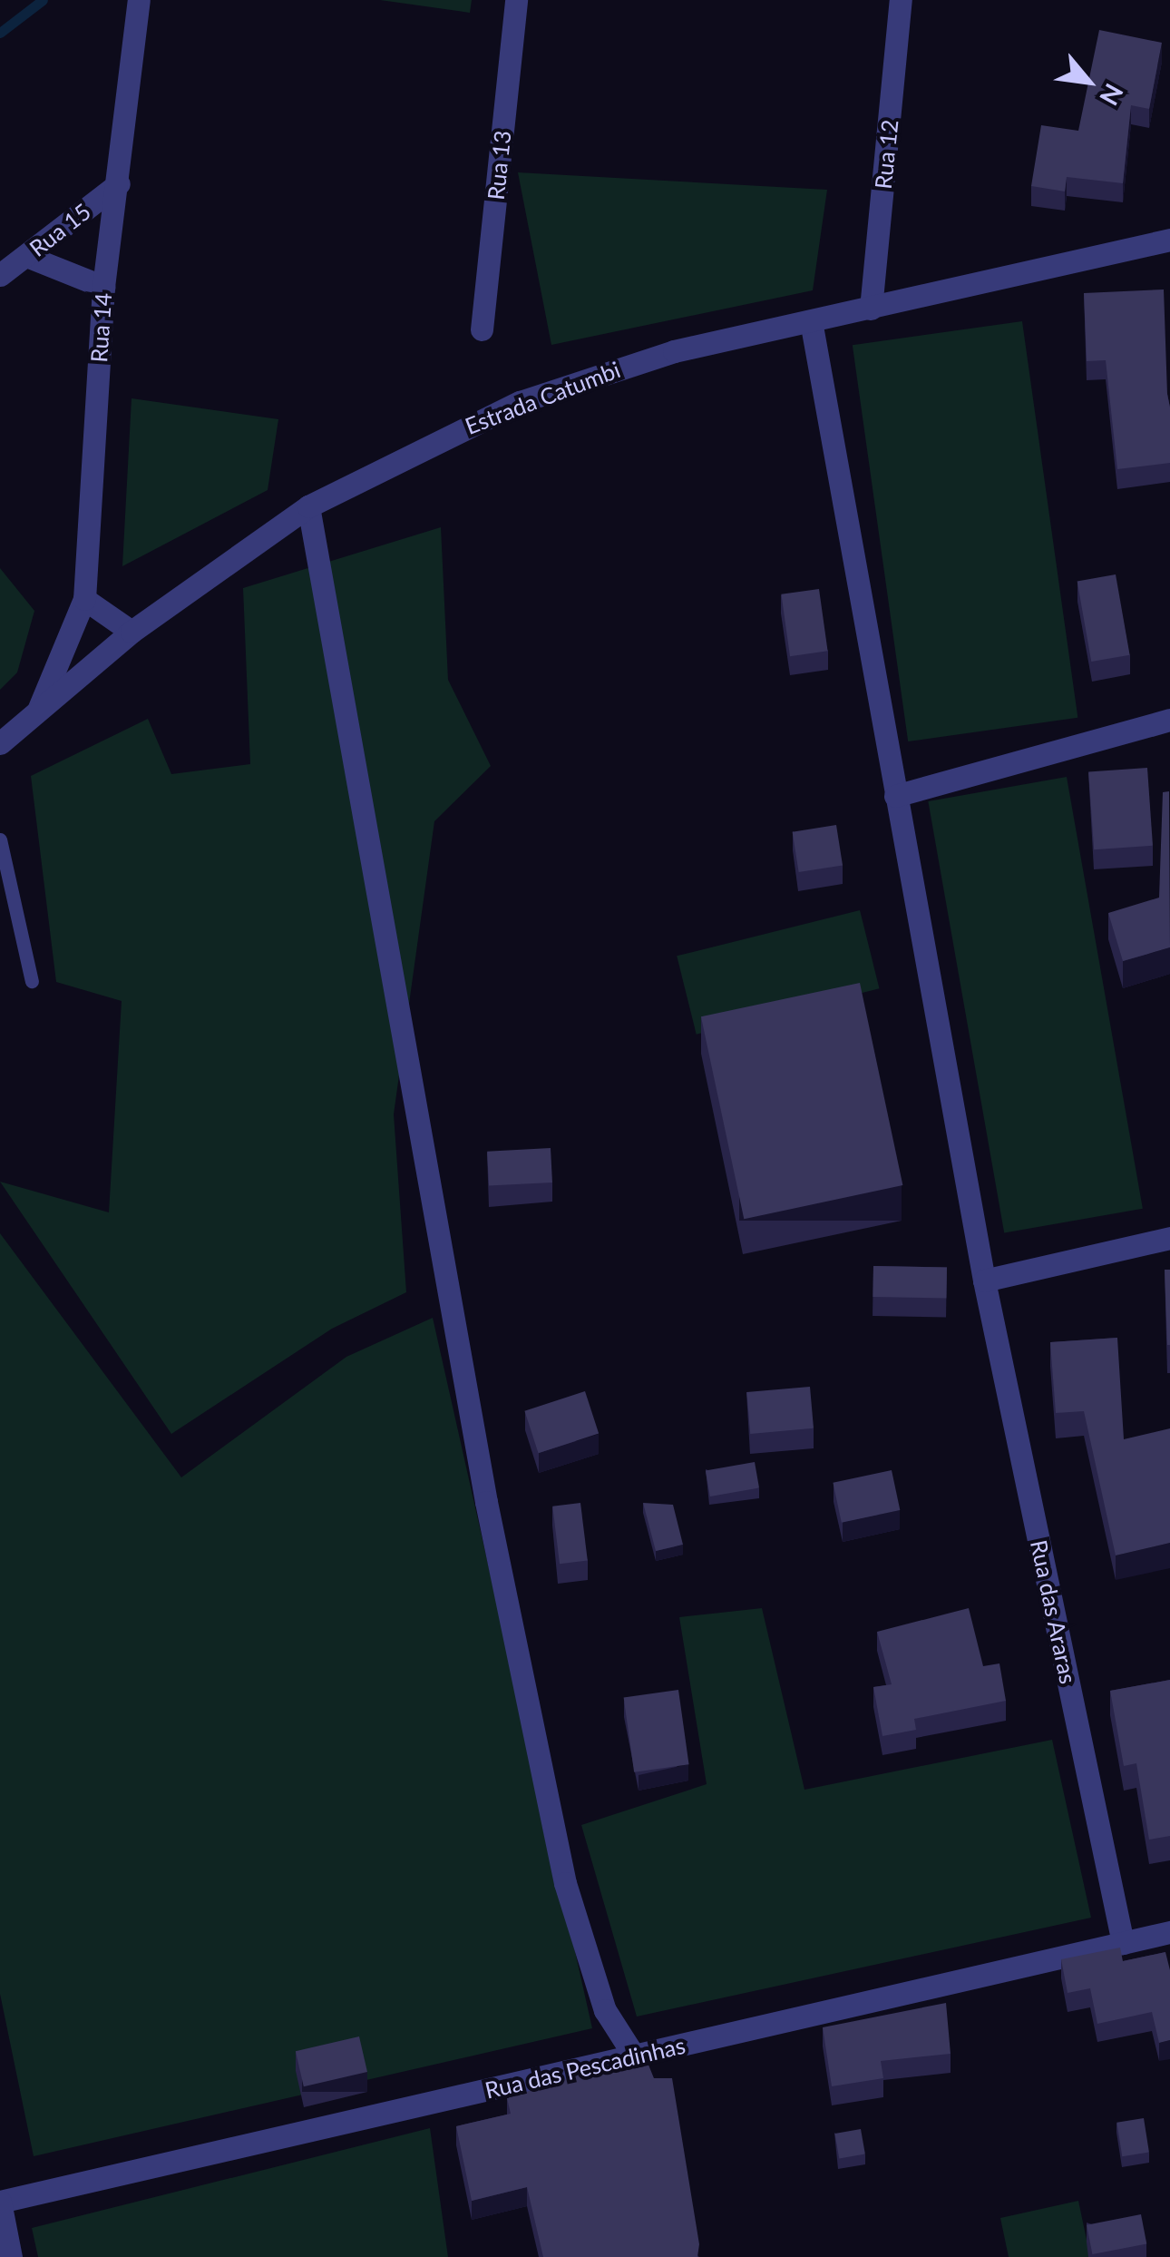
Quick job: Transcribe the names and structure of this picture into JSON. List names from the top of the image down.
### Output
{
  "streets": {
    "street": [
      "Rua 12",
      "Rua 13",
      "Rua 15",
      "Rua 14",
      "Estrada Catumbi",
      "Rua das Araras",
      "Rua das Pescadinhas"
    ]
  },
  "crossings": [
    ["Rua 12", "Estrada Catumbi"],
    ["Rua 15", "Rua 14"],
    ["Rua 14", "Estrada Catumbi"],
    ["Estrada Catumbi", "Rua das Araras"],
    ["Rua das Araras", "Rua das Pescadinhas"]
  ],
  "north": "bottom right"
}
